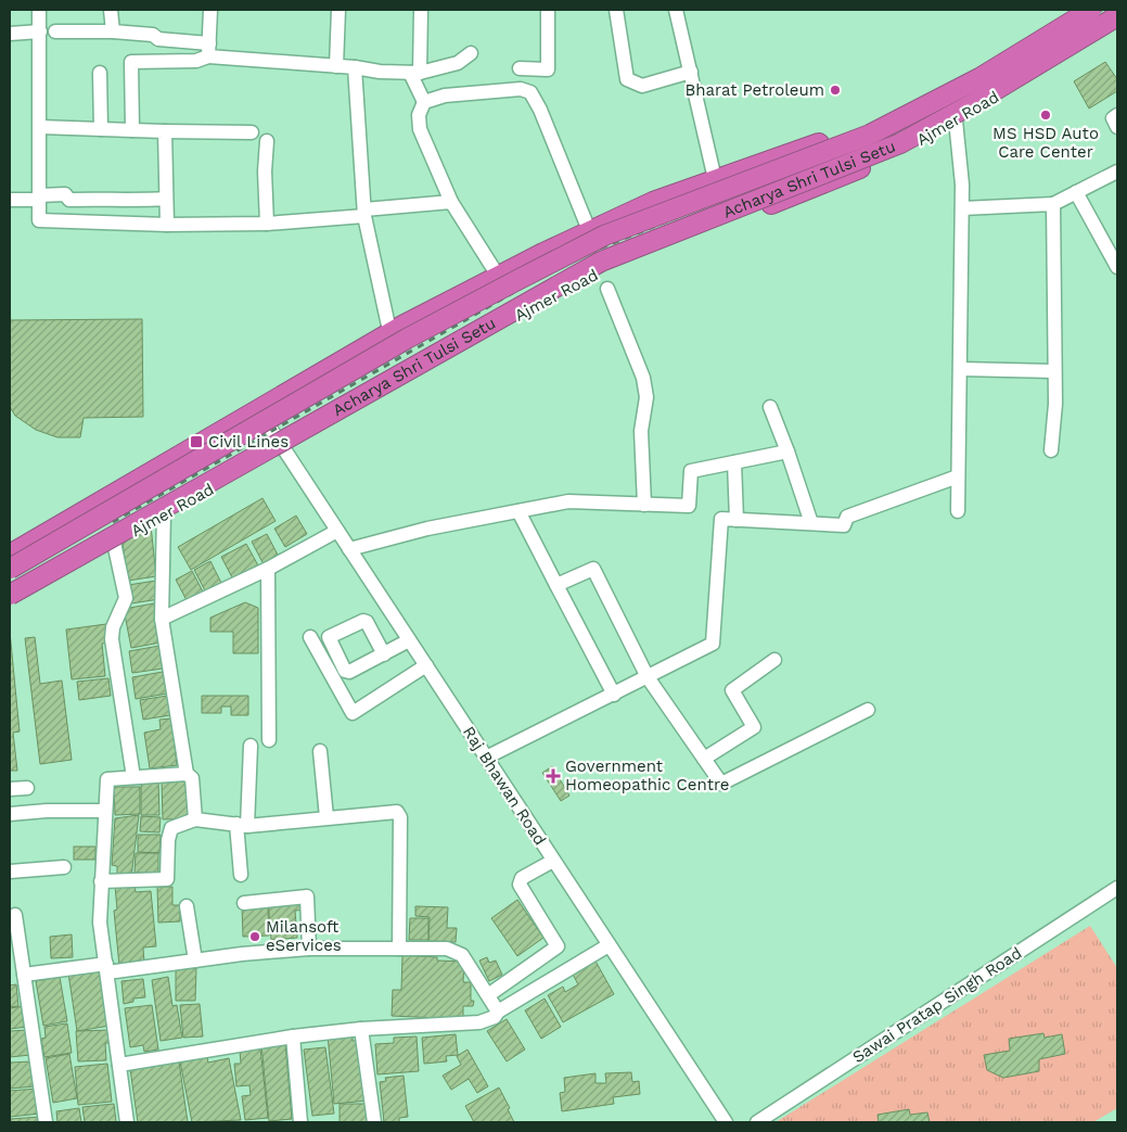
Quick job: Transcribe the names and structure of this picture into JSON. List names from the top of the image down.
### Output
{
  "streets": {
    "highway": ["Ajmer Road", "Acharya Shri Tulsi Setu"],
    "street": ["Raj Bhawan Road", "Sawai Pratap Singh Road"]
  },
  "crossings": [
    ["Ajmer Road", "Raj Bhawan Road"]
  ],
  "places": {
    "other": ["Bharat Petroleum", "MS HSD Auto Care Center", "Milansoft eServices"],
    "transit": ["Civil Lines"],
    "health": ["Government Homeopathic Centre"]
  }
}
